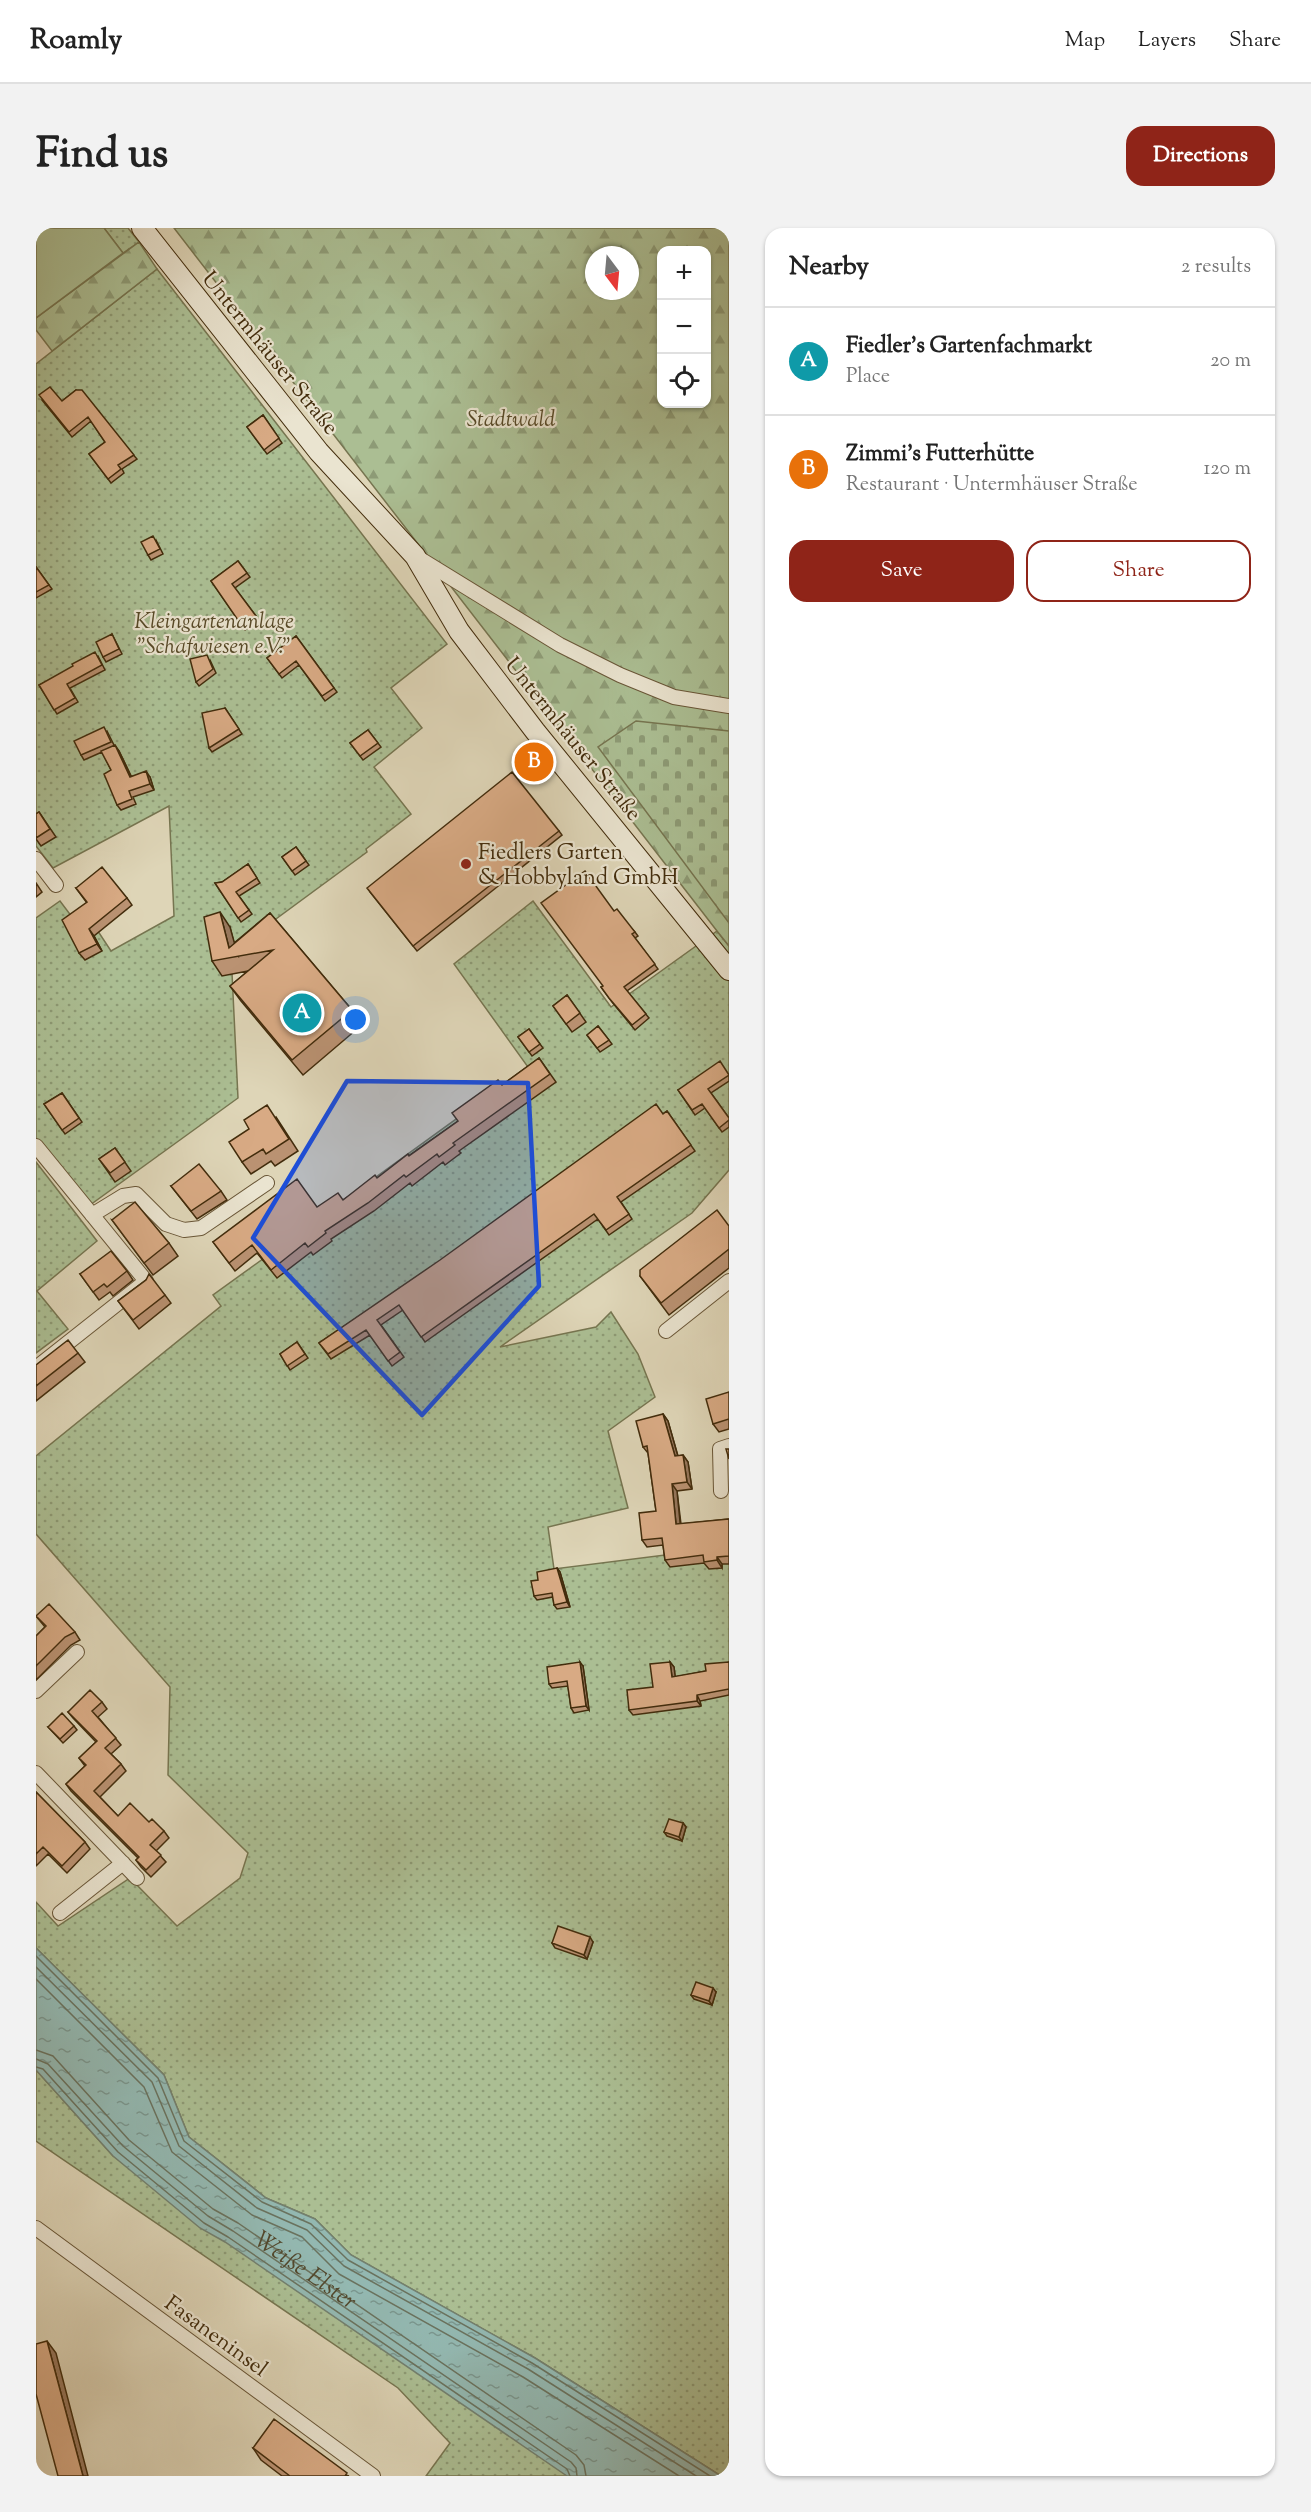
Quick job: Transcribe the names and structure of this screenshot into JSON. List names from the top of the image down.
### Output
{
  "streets": {
    "main road": ["Untermhäuser Straße"],
    "street": ["Fasaneninsel"]
  },
  "water": ["Weiße Elster"],
  "parks": ["Stadtwald", "Kleingartenanlage \"Schafwiesen e.V.\""],
  "places": ["Fiedlers Garten & Hobbyland GmbH"],
  "north": "bottom",
  "page": {
    "header": "Roamly",
    "nav": ["Map", "Layers", "Share"],
    "title": "Find us",
    "buttons": [
      "Directions",
      ["Save", "Share"]
    ],
    "heading": ["Nearby", "2 results"],
    "map_buttons": ["+", "−"],
    "list": [
      {
        "mark": "A",
        "name": "Fiedler's Gartenfachmarkt",
        "note": "Place",
        "value": "20 m"
      },
      {
        "mark": "B",
        "name": "Zimmi's Futterhütte",
        "note": "Restaurant · Untermhäuser Straße",
        "value": "120 m"
      }
    ],
    "pins": ["B", "A"]
  }
}
